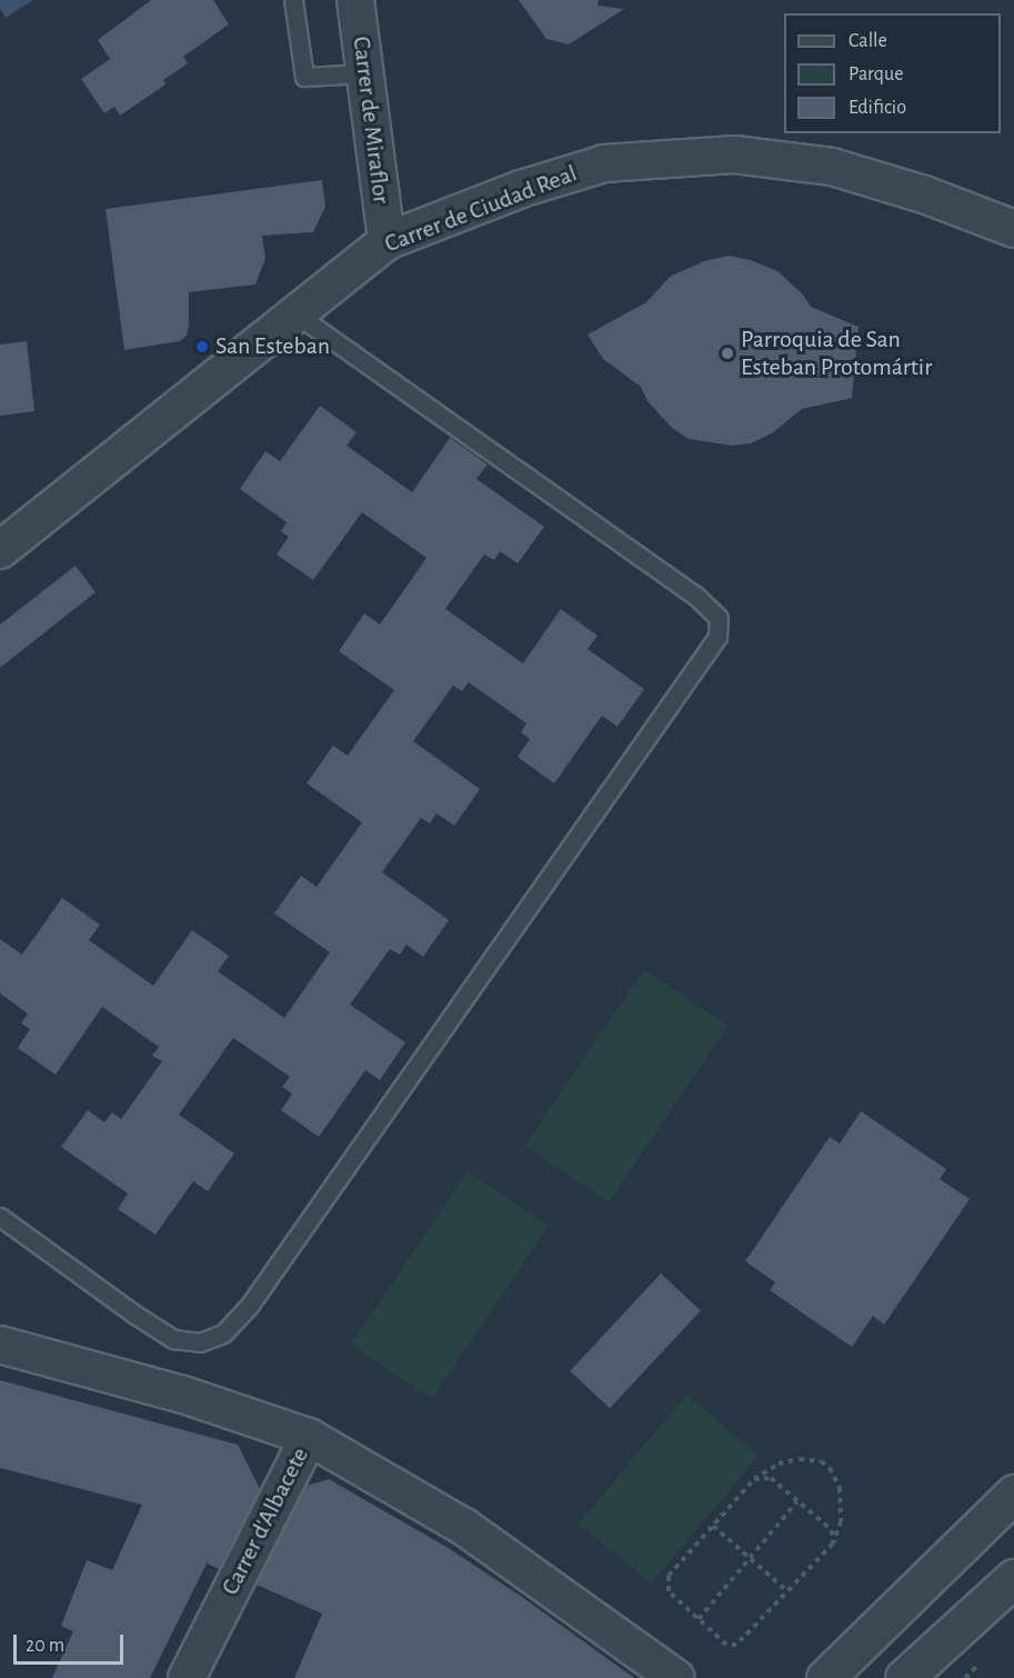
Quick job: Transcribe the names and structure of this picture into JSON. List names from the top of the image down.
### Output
{
  "streets": {
    "street": ["Carrer de Miraflor", "Carrer de Ciudad Real", "Carrer d'Albacete"]
  },
  "crossings": [
    ["Carrer de Miraflor", "Carrer de Ciudad Real"]
  ],
  "places": ["San Esteban", "Parroquia de San Esteban Protomártir"],
  "legend": ["Calle", "Parque", "Edificio"],
  "scale_bar": "20 m"
}
